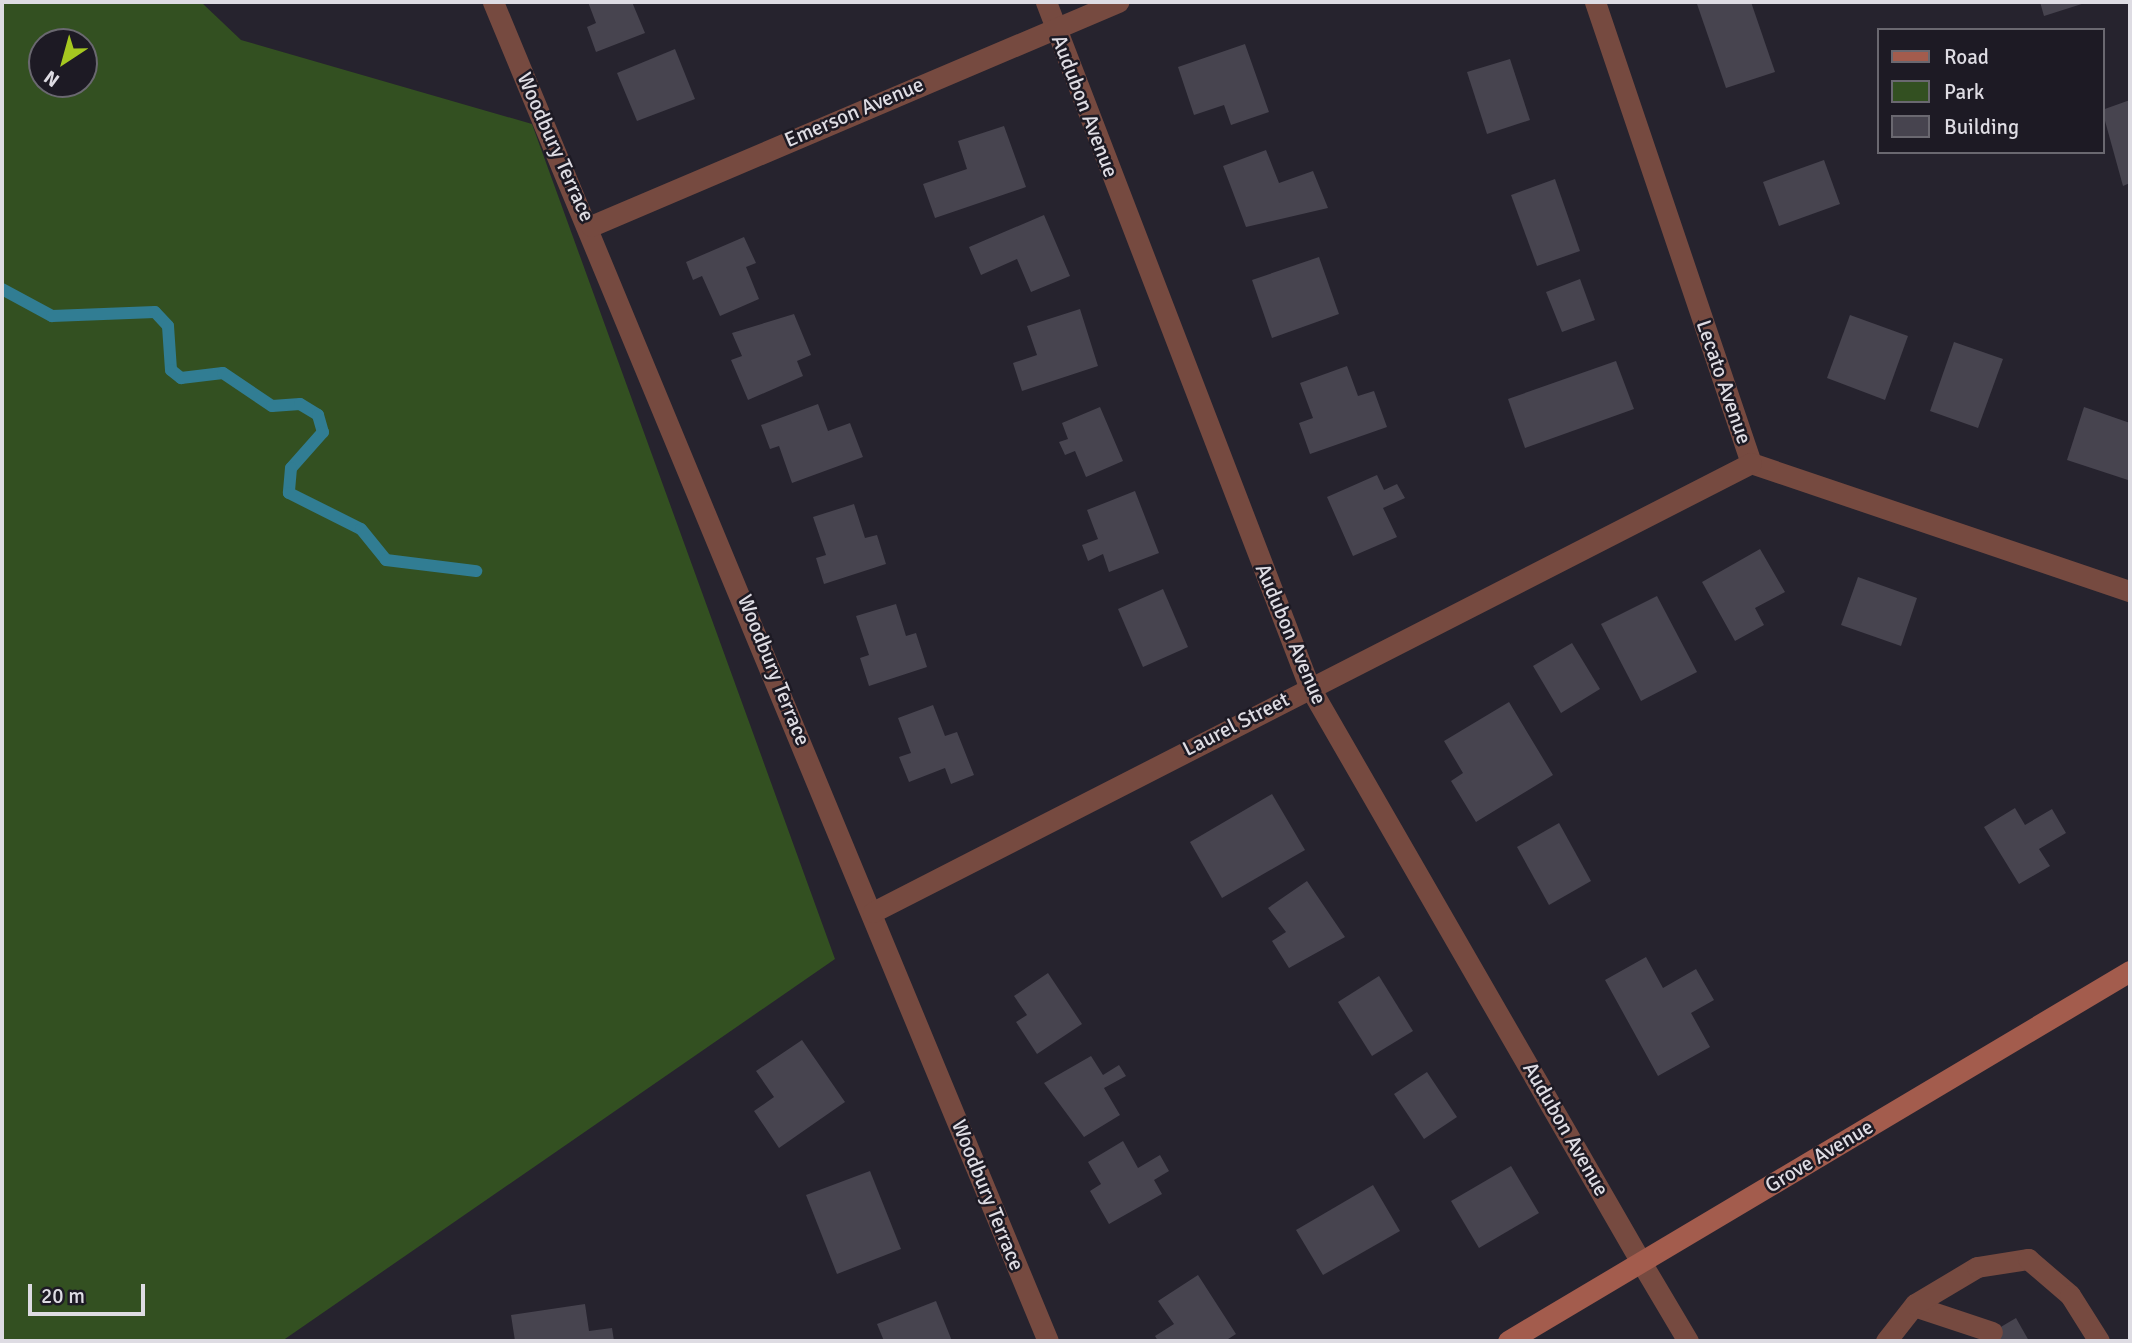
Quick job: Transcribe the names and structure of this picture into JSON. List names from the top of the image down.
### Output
{
  "streets": {
    "main road": ["Grove Avenue"],
    "street": [
      "Audubon Avenue",
      "Emerson Avenue",
      "Woodbury Terrace",
      "Lecato Avenue",
      "Laurel Street"
    ]
  },
  "crossings": [
    ["Audubon Avenue", "Emerson Avenue"],
    ["Audubon Avenue", "Laurel Street"],
    ["Audubon Avenue", "Grove Avenue"],
    ["Emerson Avenue", "Woodbury Terrace"],
    ["Woodbury Terrace", "Laurel Street"],
    ["Lecato Avenue", "Laurel Street"]
  ],
  "legend": ["Road", "Park", "Building"],
  "scale_bar": "20 m",
  "north": "bottom left"
}
